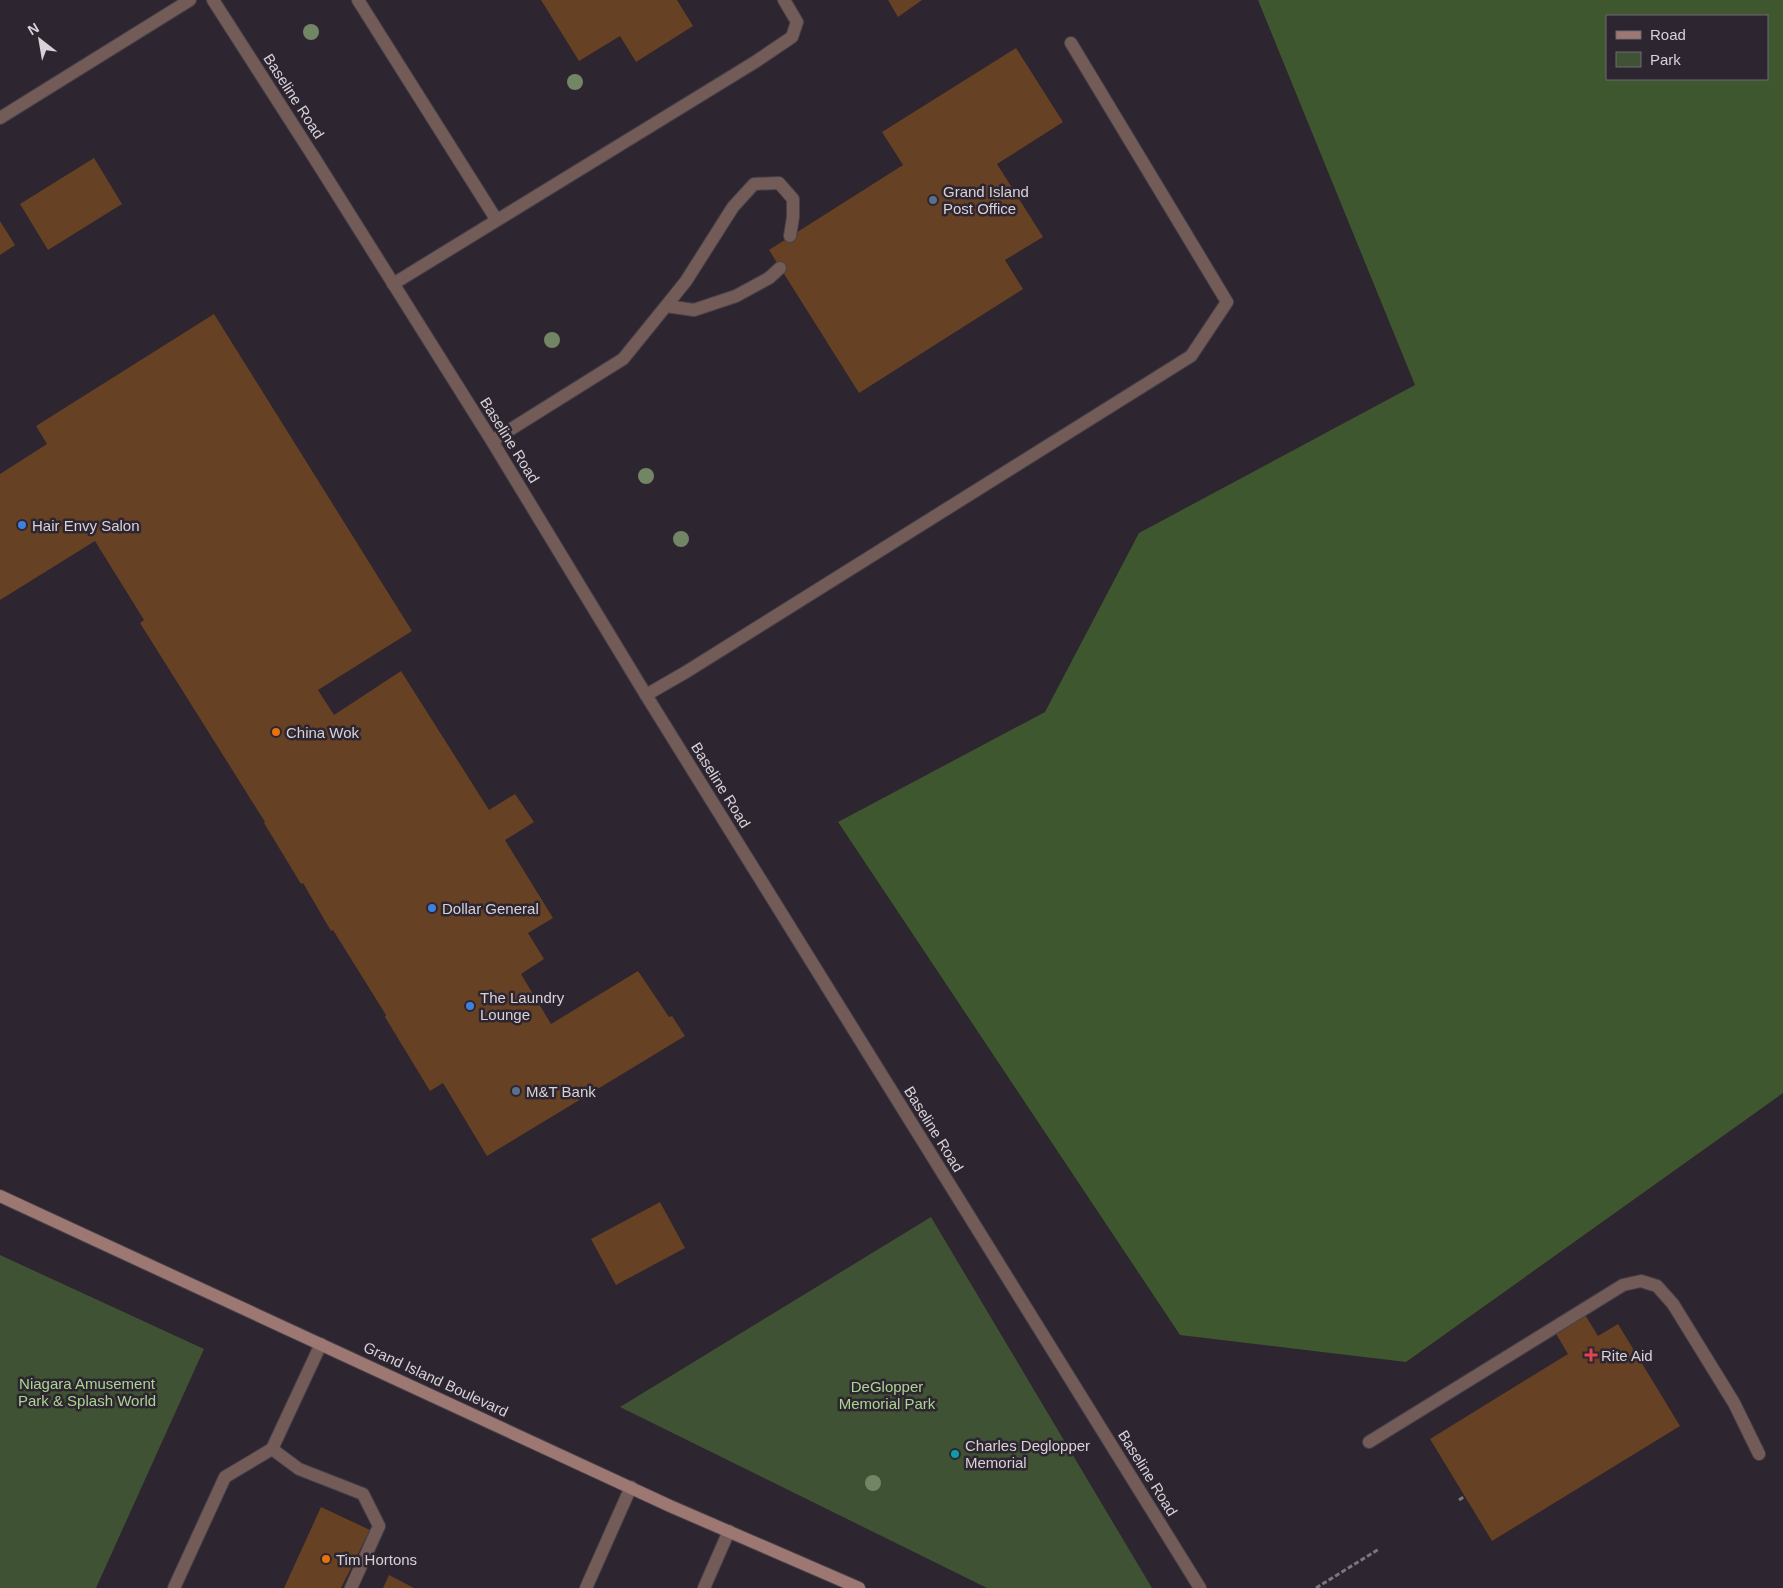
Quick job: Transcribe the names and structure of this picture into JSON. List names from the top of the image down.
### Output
{
  "streets": {
    "main road": ["Grand Island Boulevard"],
    "street": ["Baseline Road"]
  },
  "parks": ["Niagara Amusement Park & Splash World", "DeGlopper Memorial Park"],
  "places": {
    "other": [
      "Grand Island Post Office",
      "Hair Envy Salon",
      "China Wok",
      "Dollar General",
      "The Laundry Lounge",
      "M&T Bank",
      "Charles Deglopper Memorial",
      "Tim Hortons"
    ],
    "health": ["Rite Aid"]
  },
  "legend": ["Road", "Park"],
  "north": "top left"
}
